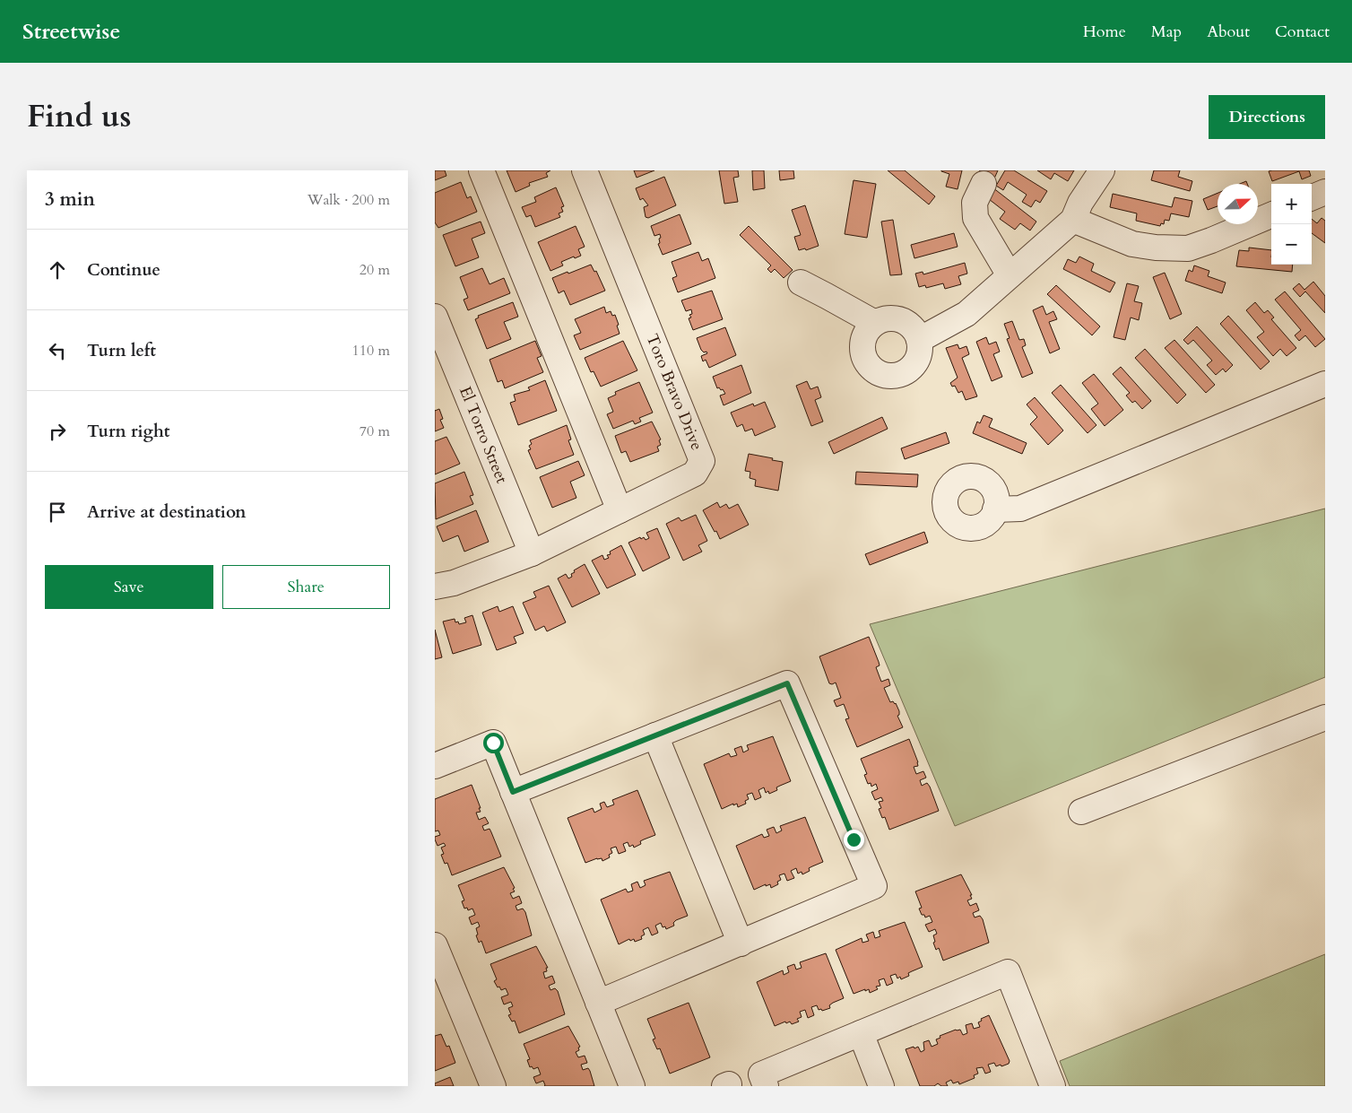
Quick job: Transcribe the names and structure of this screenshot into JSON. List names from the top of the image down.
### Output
{
  "streets": {
    "street": ["Toro Bravo Drive", "El Torro Street"]
  },
  "crossings": [
    ["Toro Bravo Drive", "El Torro Street"]
  ],
  "north": "right",
  "page": {
    "header": "Streetwise",
    "nav": [
      "Home",
      "Map",
      "About",
      "Contact"
    ],
    "title": "Find us",
    "buttons": [
      "Directions",
      ["Save", "Share"]
    ],
    "heading": ["3 min", "Walk · 200 m"],
    "map_buttons": ["+", "−"],
    "list": [
      ["Continue", "20 m"],
      ["Turn left", "110 m"],
      ["Turn right", "70 m"],
      "Arrive at destination"
    ]
  }
}
